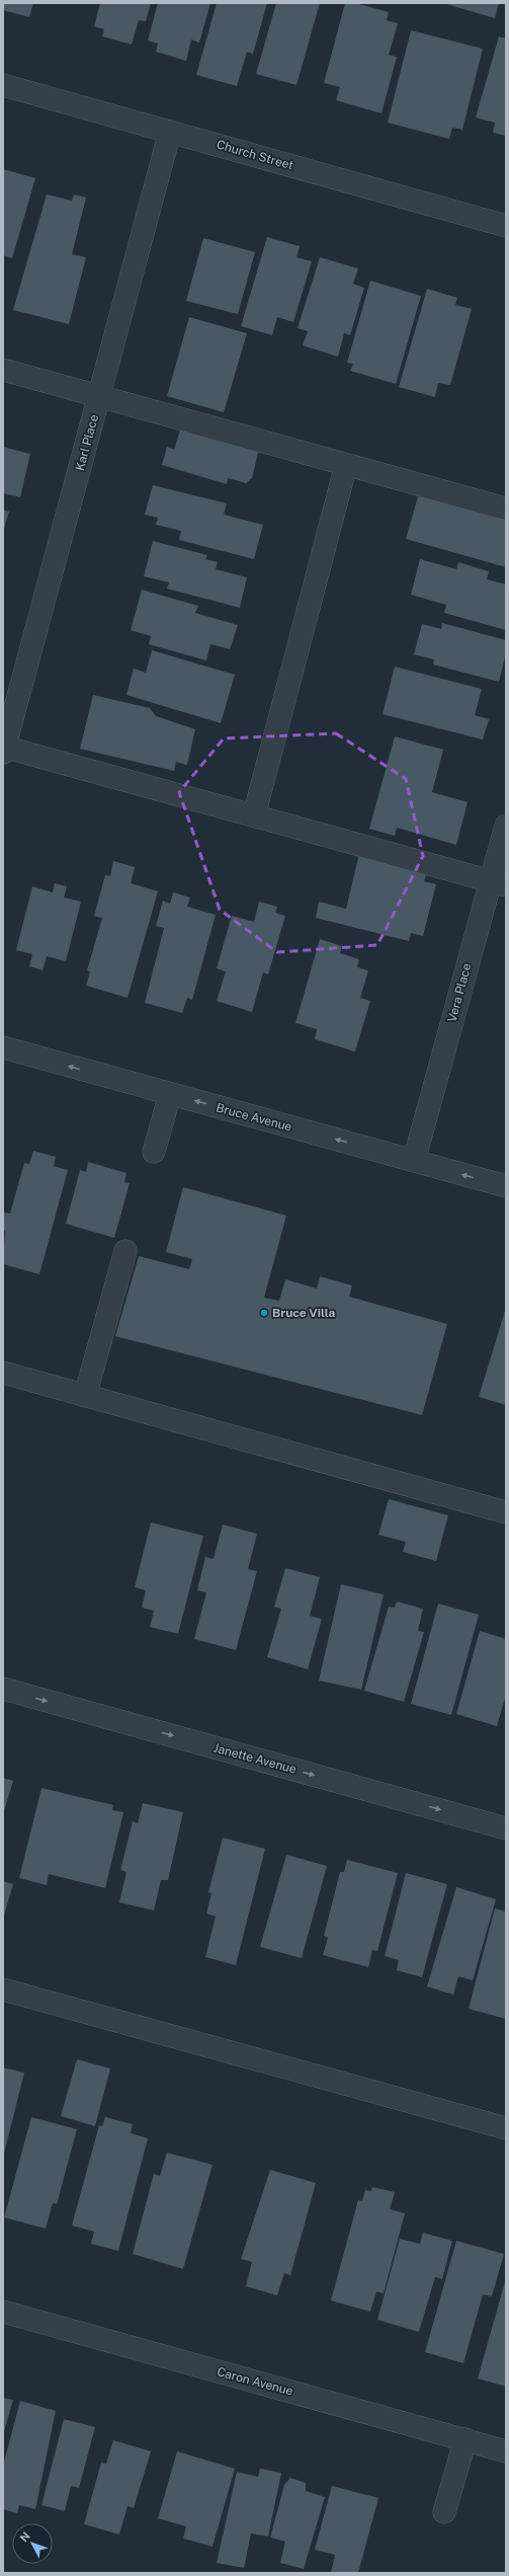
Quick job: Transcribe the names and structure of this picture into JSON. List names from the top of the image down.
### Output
{
  "streets": {
    "street": [
      "Church Street",
      "Karl Place",
      "Vera Place",
      "Bruce Avenue",
      "Janette Avenue",
      "Caron Avenue"
    ]
  },
  "crossings": [
    ["Church Street", "Karl Place"],
    ["Vera Place", "Bruce Avenue"]
  ],
  "one_way": ["Bruce Avenue", "Janette Avenue"],
  "places": ["Bruce Villa"],
  "north": "top left"
}
